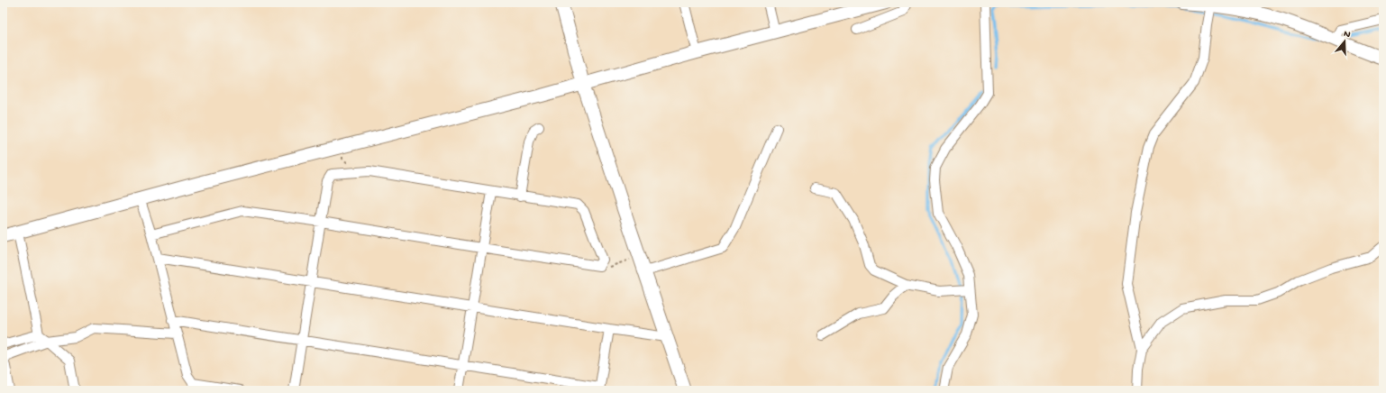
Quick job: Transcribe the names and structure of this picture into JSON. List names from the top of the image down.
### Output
{
  "north": "top"
}
